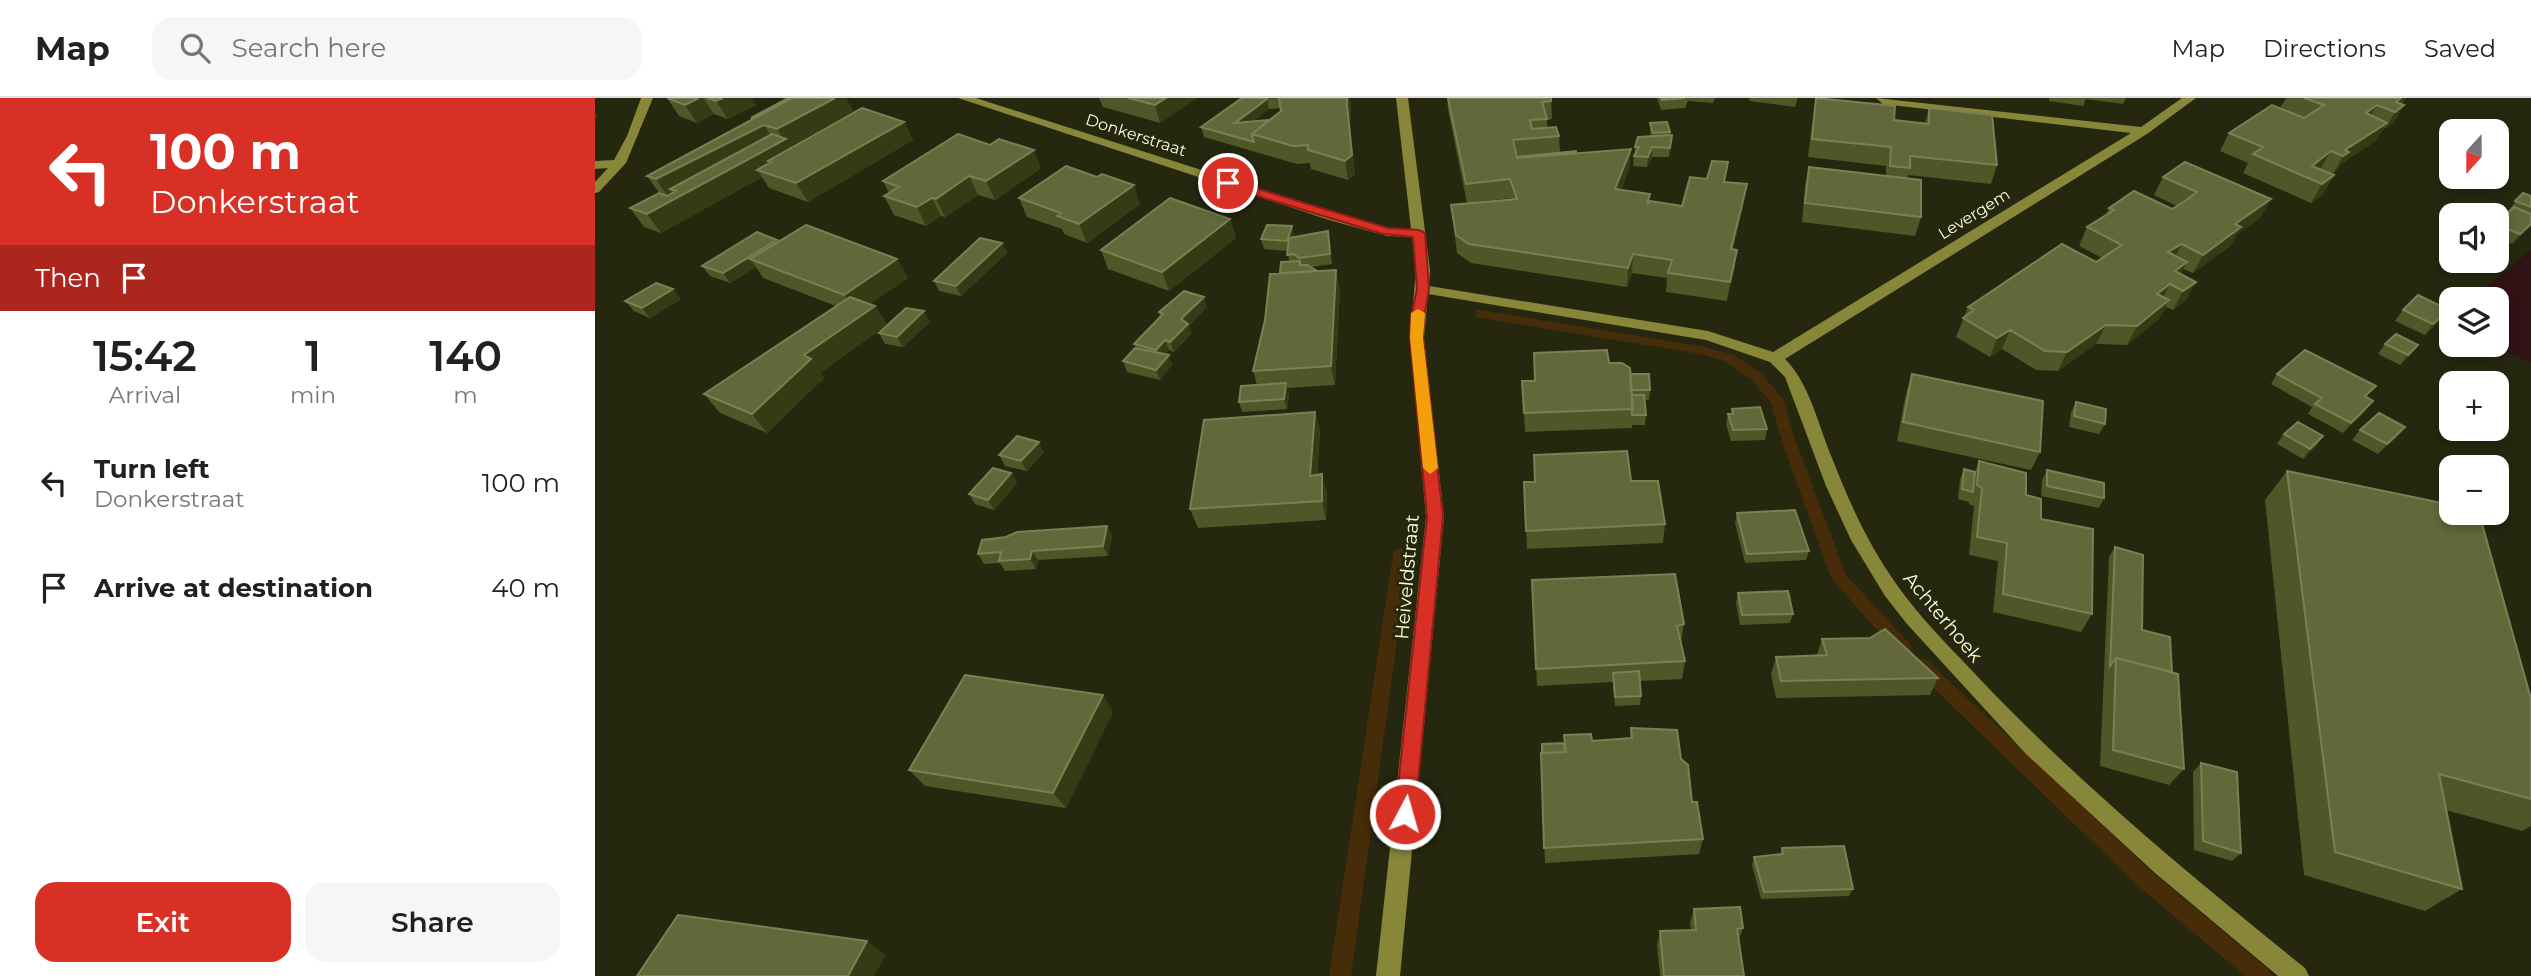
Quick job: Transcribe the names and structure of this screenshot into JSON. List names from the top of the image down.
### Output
{
  "streets": {
    "street": [
      "Donkerstraat",
      "Levergem",
      "Heiveldstraat",
      "Achterhoek"
    ]
  },
  "crossings": [
    ["Donkerstraat", "Heiveldstraat"],
    ["Levergem", "Achterhoek"]
  ],
  "north": "bottom",
  "page": {
    "header": "Map",
    "search": "Search here",
    "nav": ["Map", "Directions", "Saved"],
    "turn": ["100 m", "Donkerstraat"],
    "map_buttons": ["+", "−"],
    "then": "Then",
    "eta": [
      "15:42",
      "Arrival",
      "1",
      "min",
      "140",
      "m"
    ],
    "list": [
      {
        "name": "Turn left",
        "note": "Donkerstraat",
        "value": "100 m"
      },
      {
        "name": "Arrive at destination",
        "value": "40 m"
      }
    ],
    "buttons": ["Exit", "Share"]
  }
}
